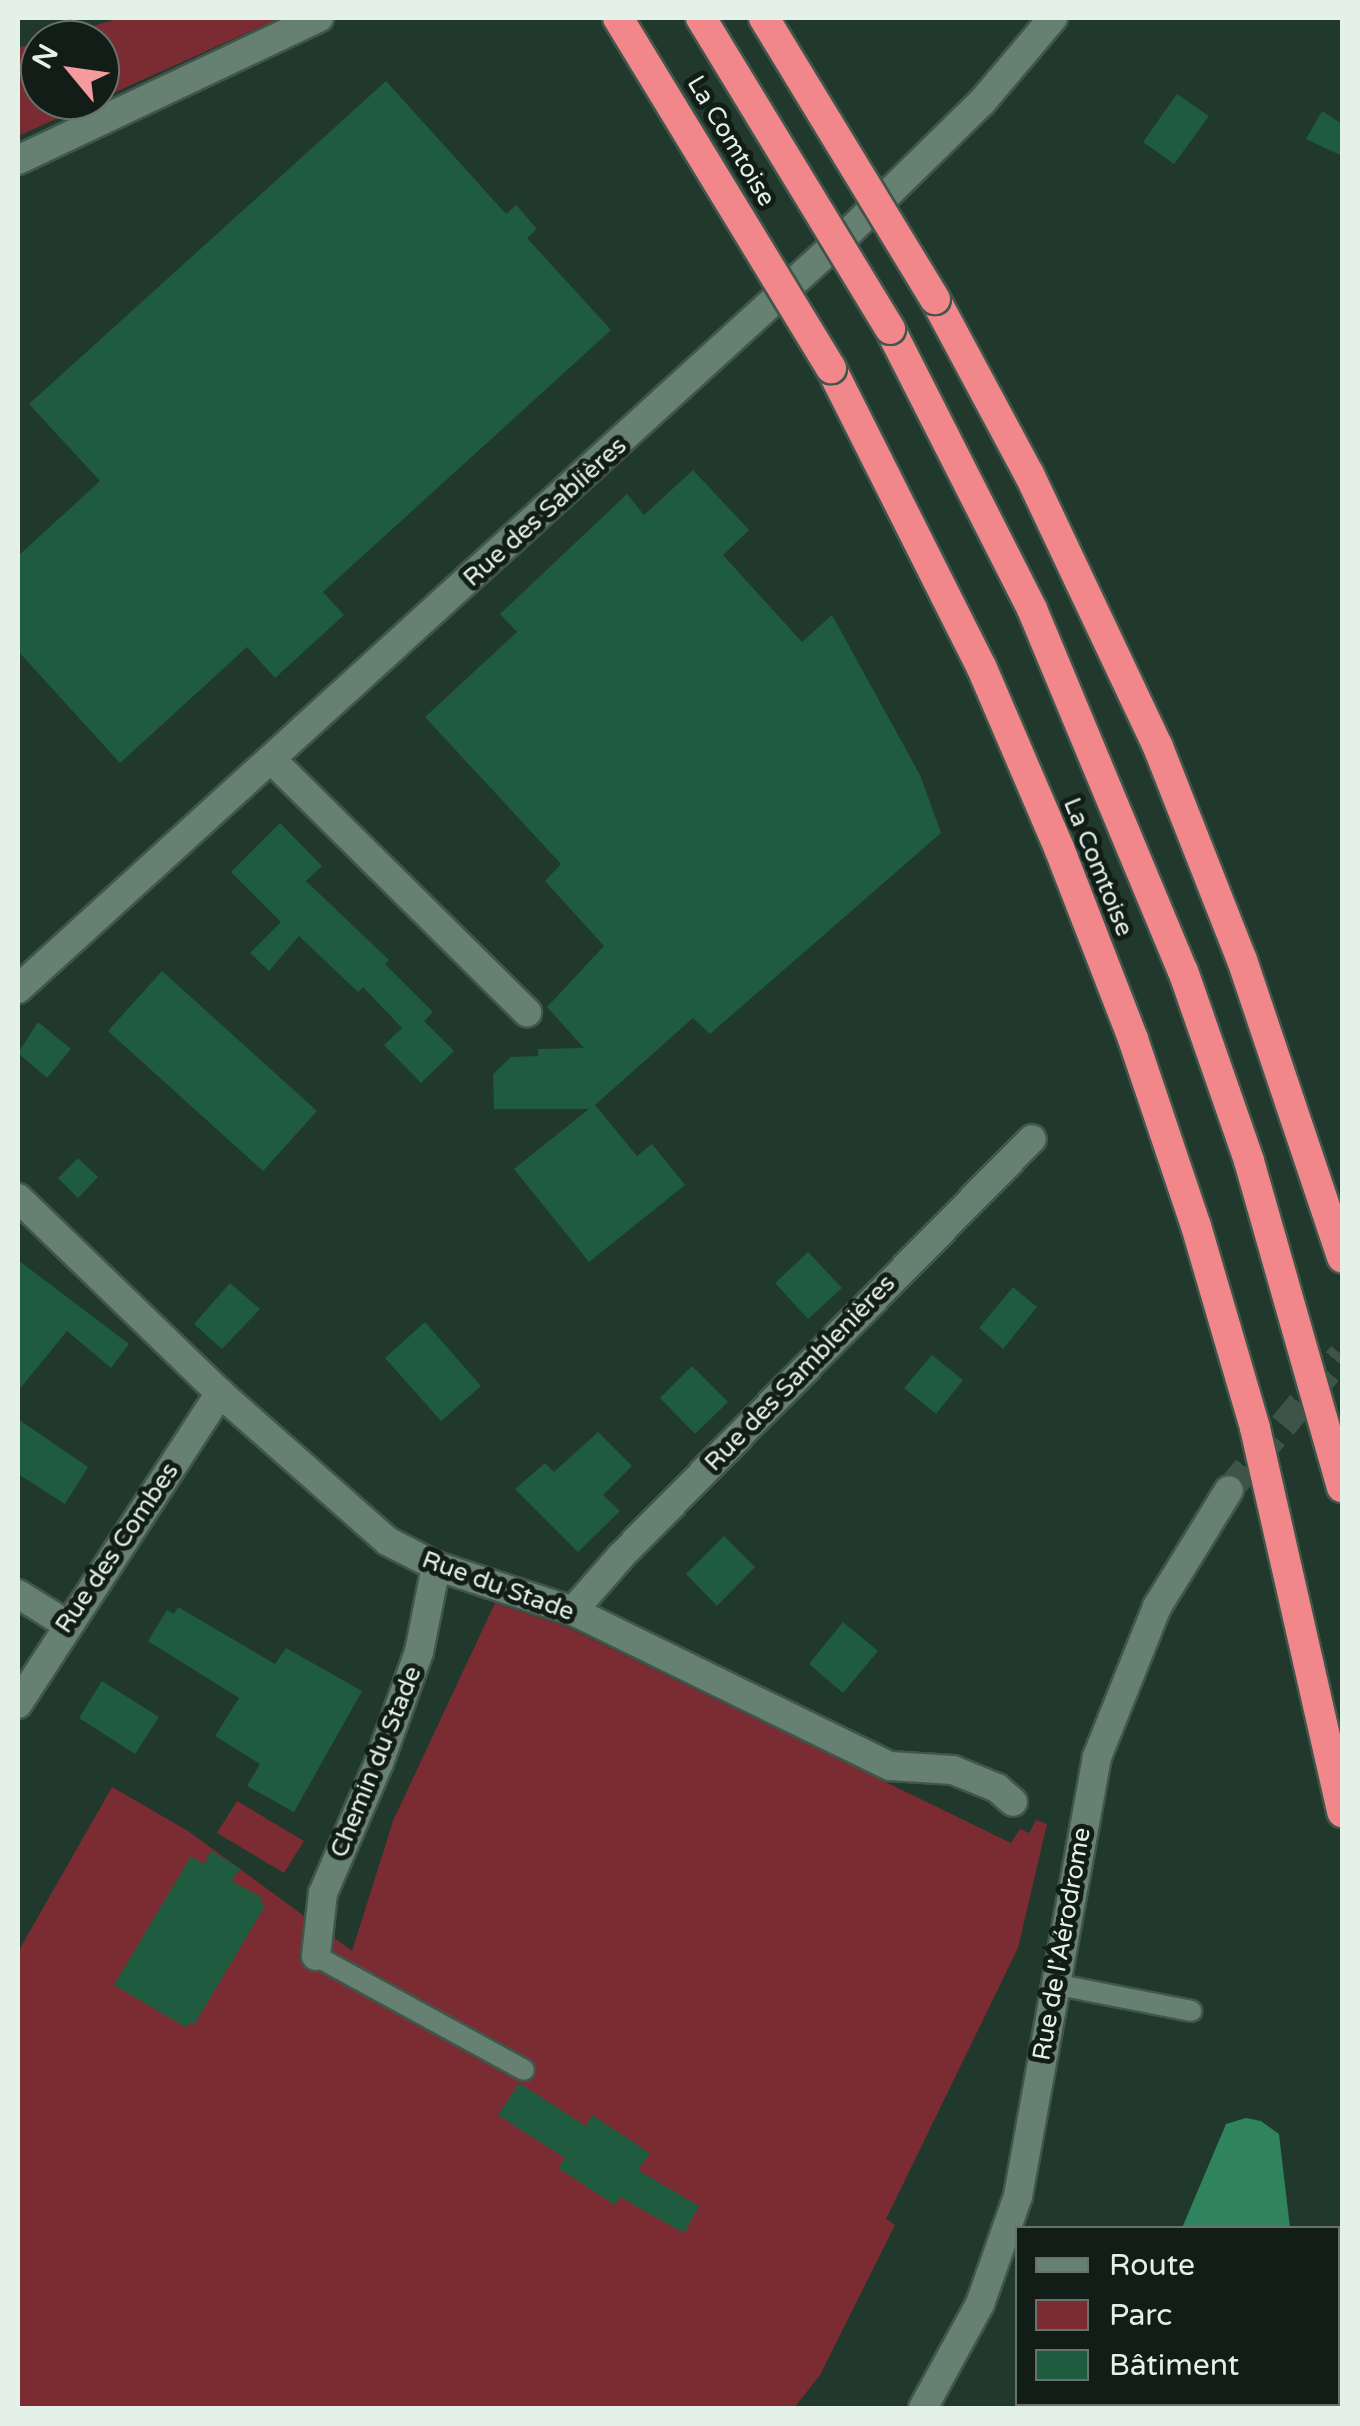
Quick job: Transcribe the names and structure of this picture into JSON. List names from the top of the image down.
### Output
{
  "streets": {
    "highway": ["La Comtoise"],
    "street": [
      "Rue des Sablières",
      "Rue des Samblenières",
      "Rue des Combes",
      "Rue du Stade",
      "Chemin du Stade",
      "Rue de l'Aérodrome"
    ]
  },
  "crossings": [
    ["Rue des Samblenières", "Rue du Stade"],
    ["Rue des Combes", "Rue du Stade"],
    ["Rue du Stade", "Chemin du Stade"]
  ],
  "legend": ["Route", "Parc", "Bâtiment"],
  "north": "top left"
}
